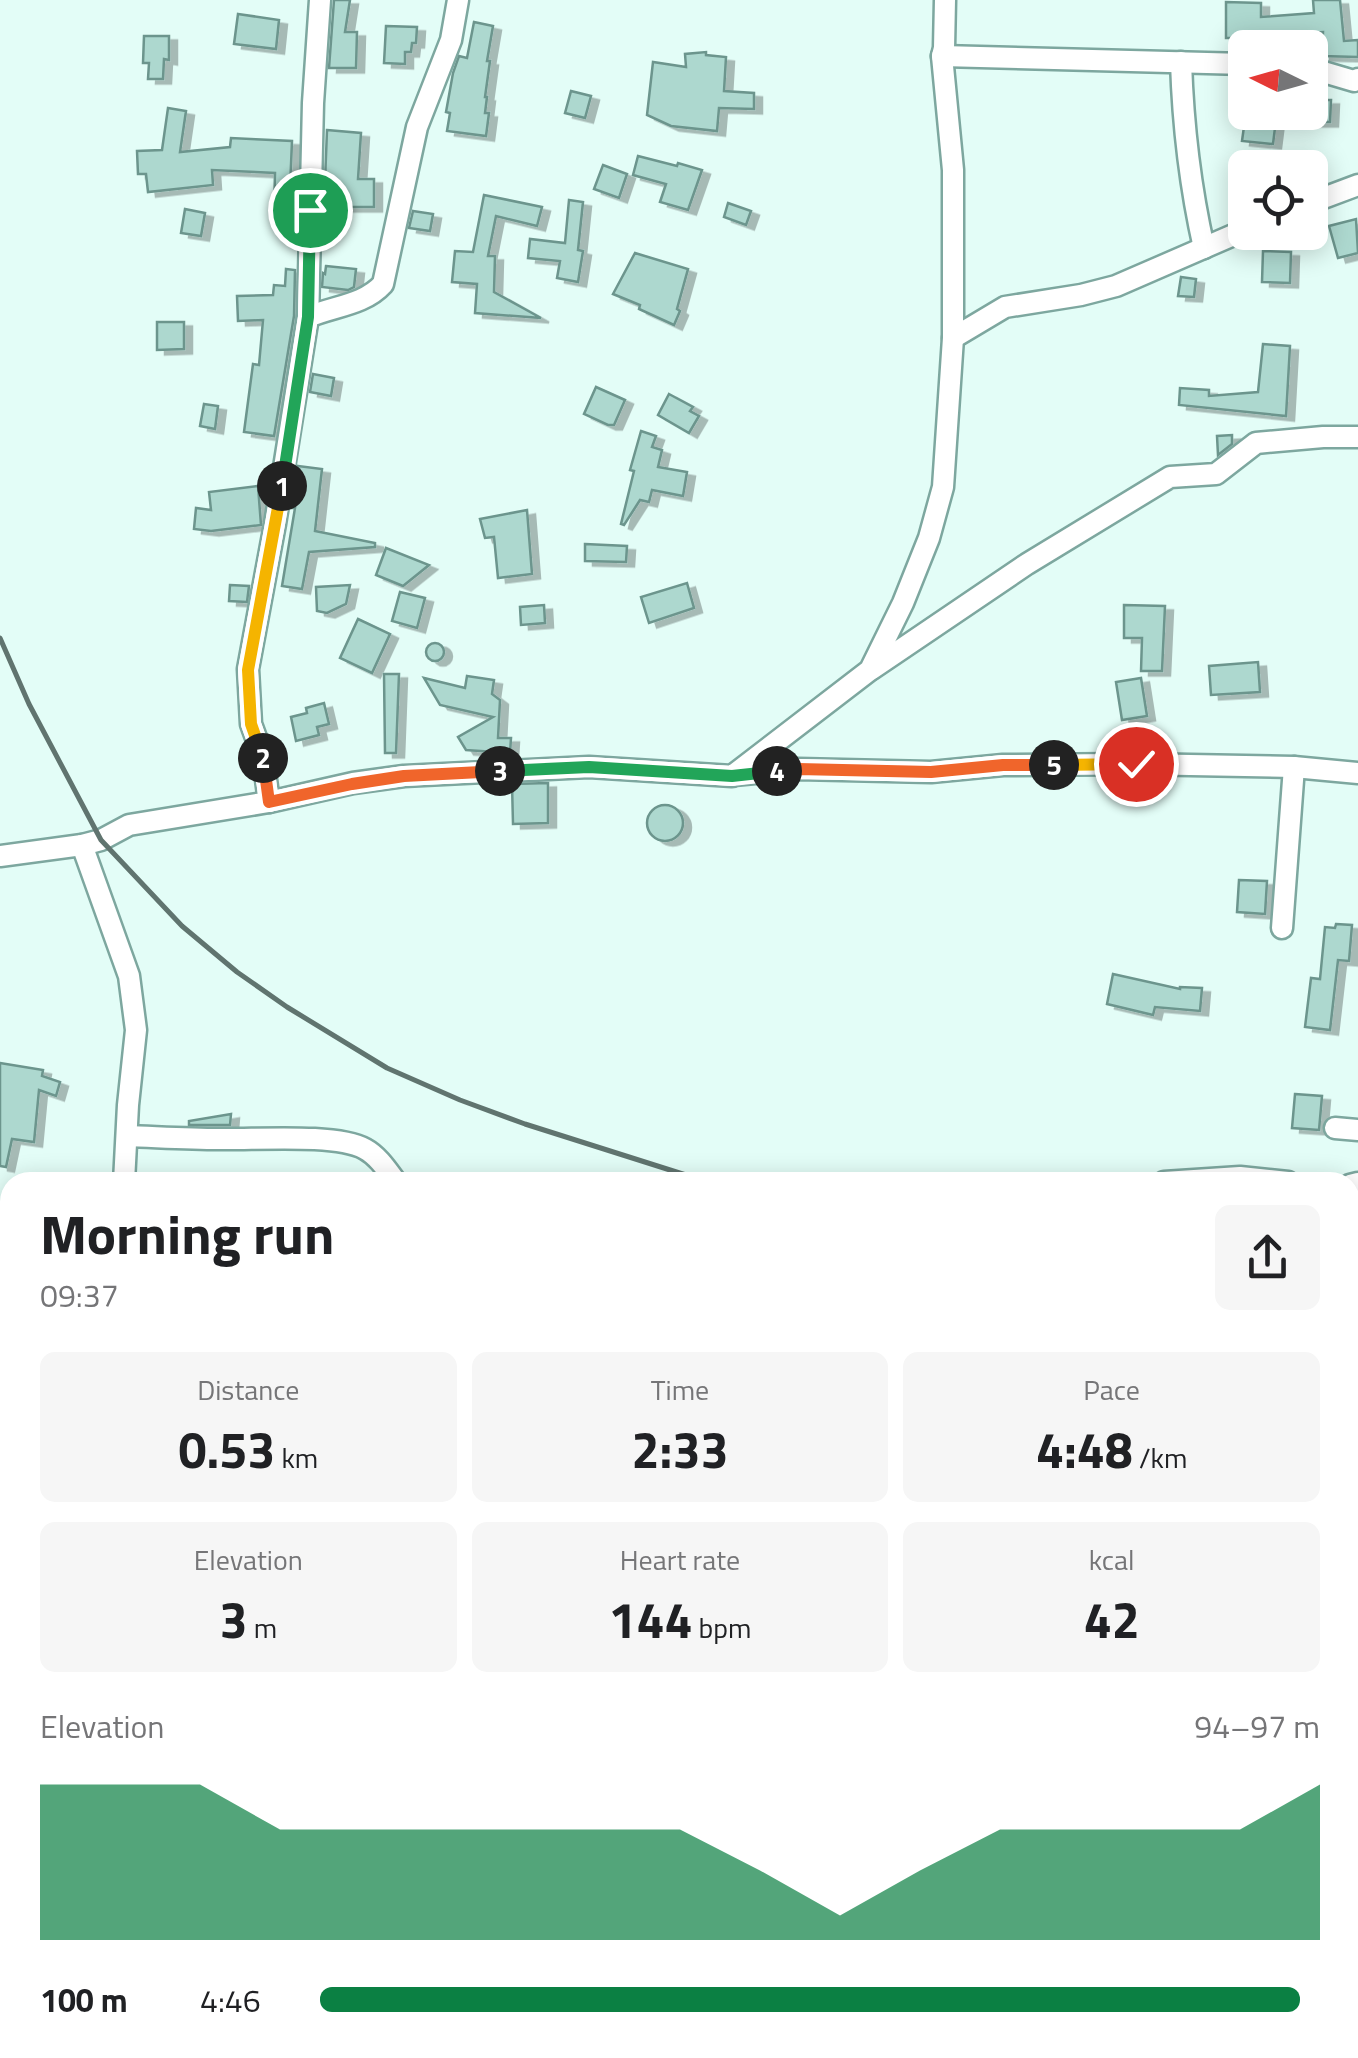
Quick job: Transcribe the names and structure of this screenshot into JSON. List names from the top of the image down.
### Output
{
  "north": "left",
  "page": {
    "pins": [
      "1",
      "2",
      "5",
      "3",
      "4"
    ],
    "heading": ["Morning run", "09:37"],
    "stats": [
      ["Distance", "0.53 km"],
      ["Time", "2:33"],
      ["Pace", "4:48 /km"],
      ["Elevation", "3 m"],
      ["Heart rate", "144 bpm"],
      ["kcal", "42"]
    ],
    "chart": ["Elevation", "94–97 m"],
    "list": [
      {
        "name": "100 m",
        "note": "4:46"
      }
    ]
  }
}
